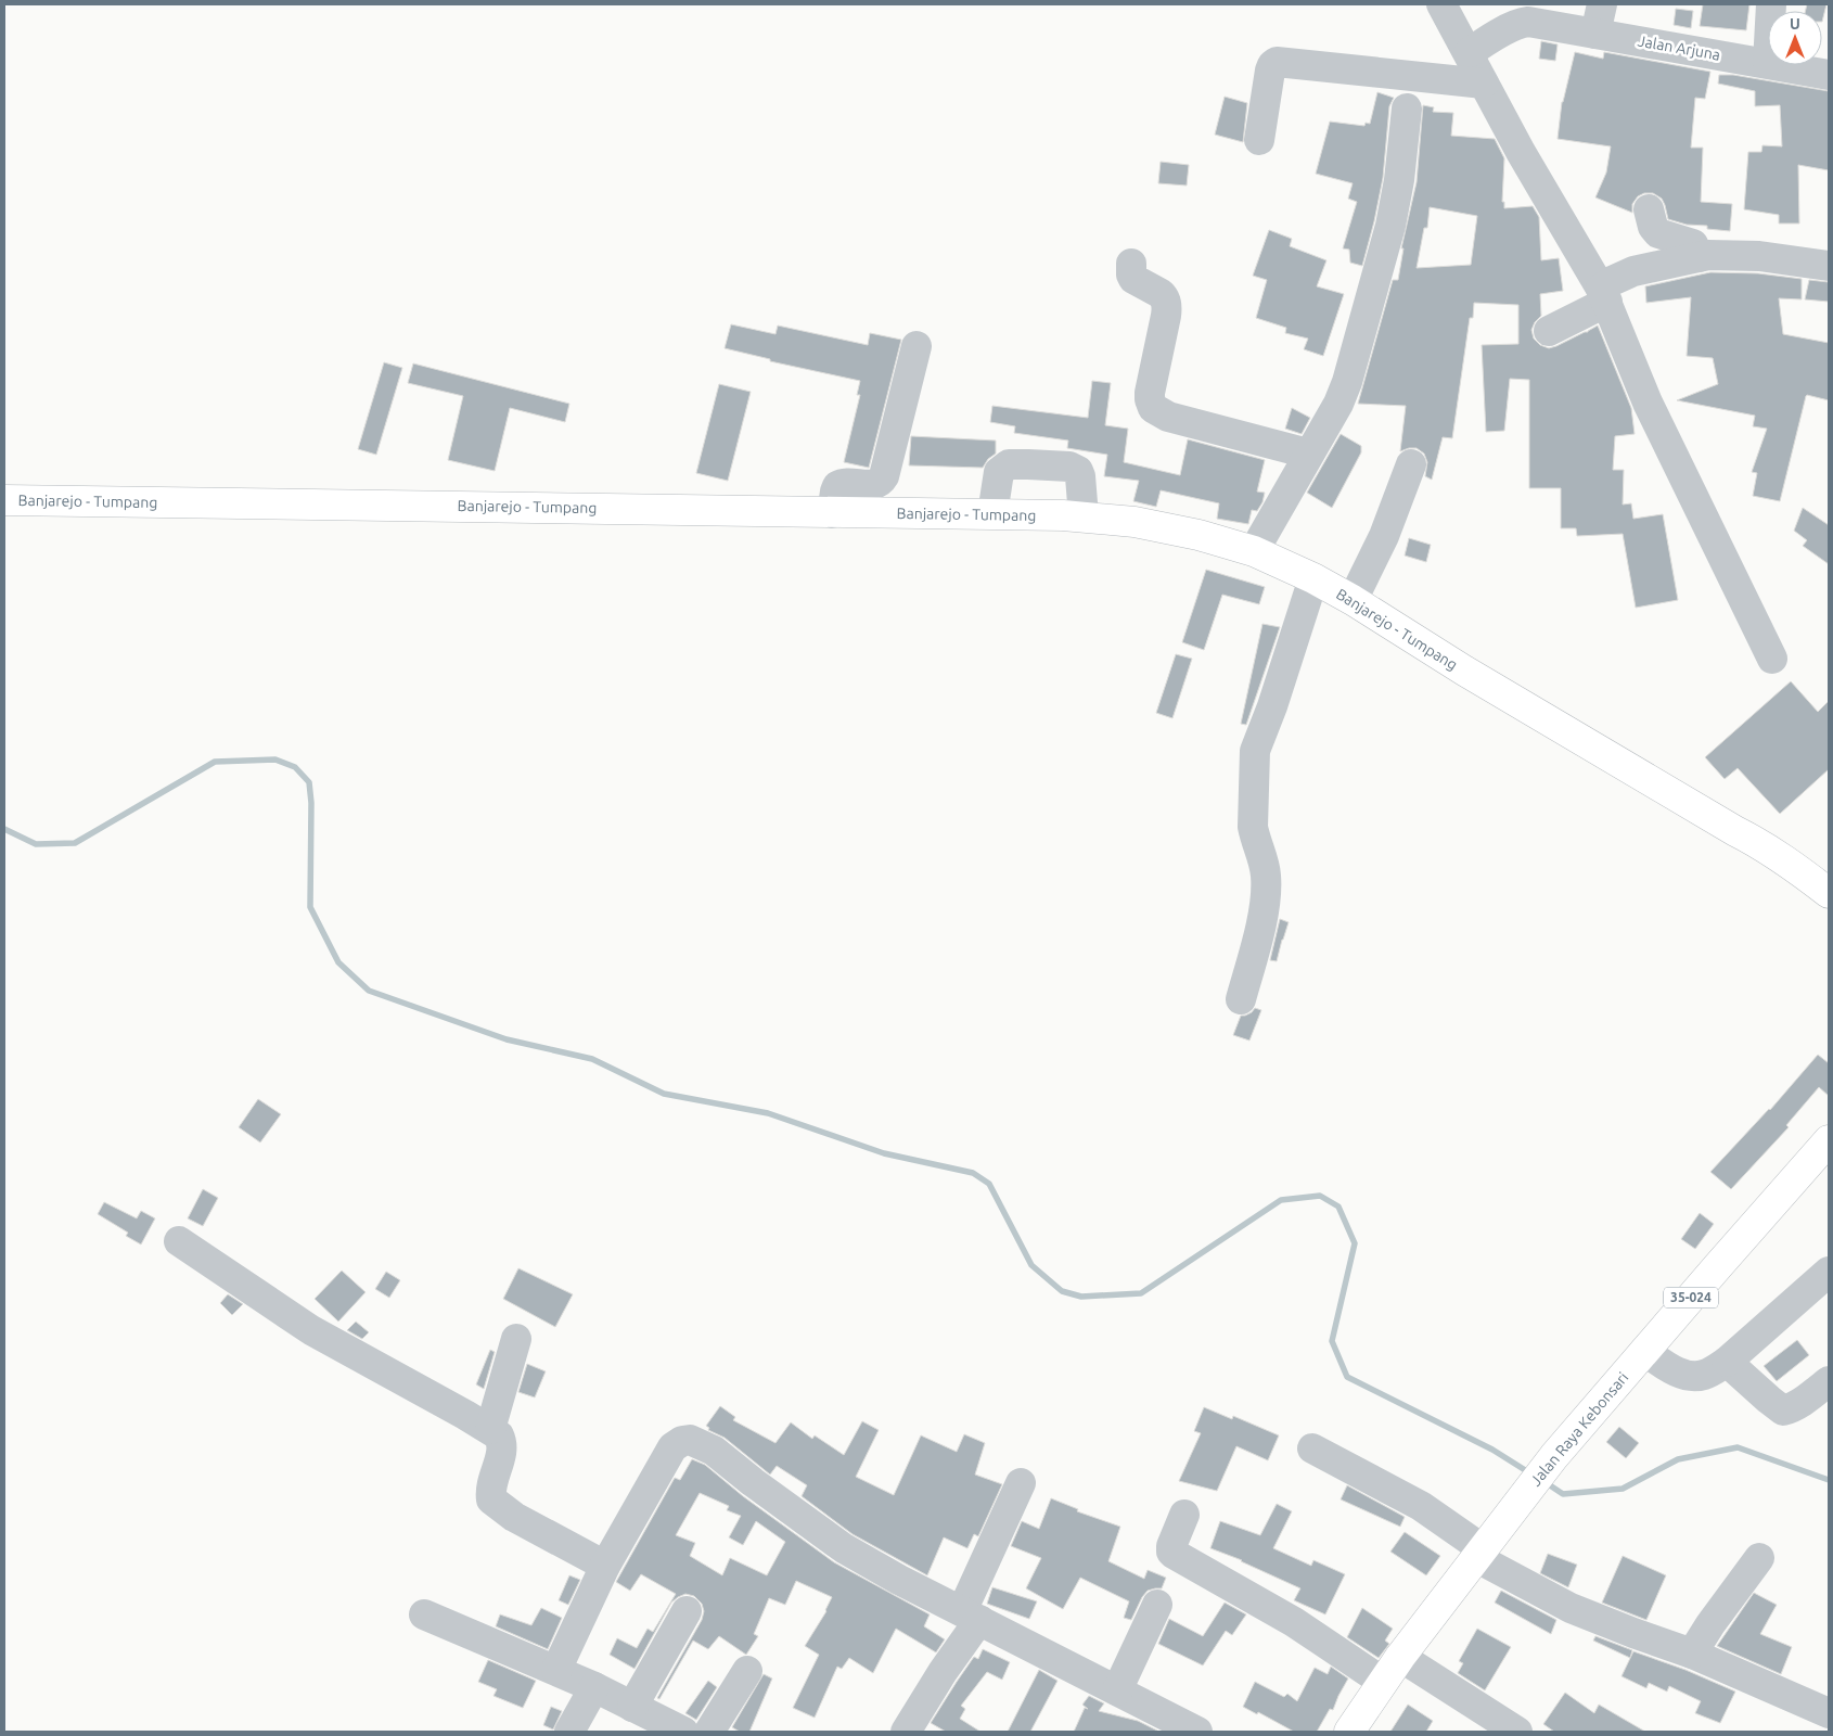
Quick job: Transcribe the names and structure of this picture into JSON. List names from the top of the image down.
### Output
{
  "streets": {
    "main road": ["Banjarejo - Tumpang", "35-024", "Jalan Raya Kebonsari"],
    "street": ["Jalan Arjuna"]
  },
  "north": "top"
}
